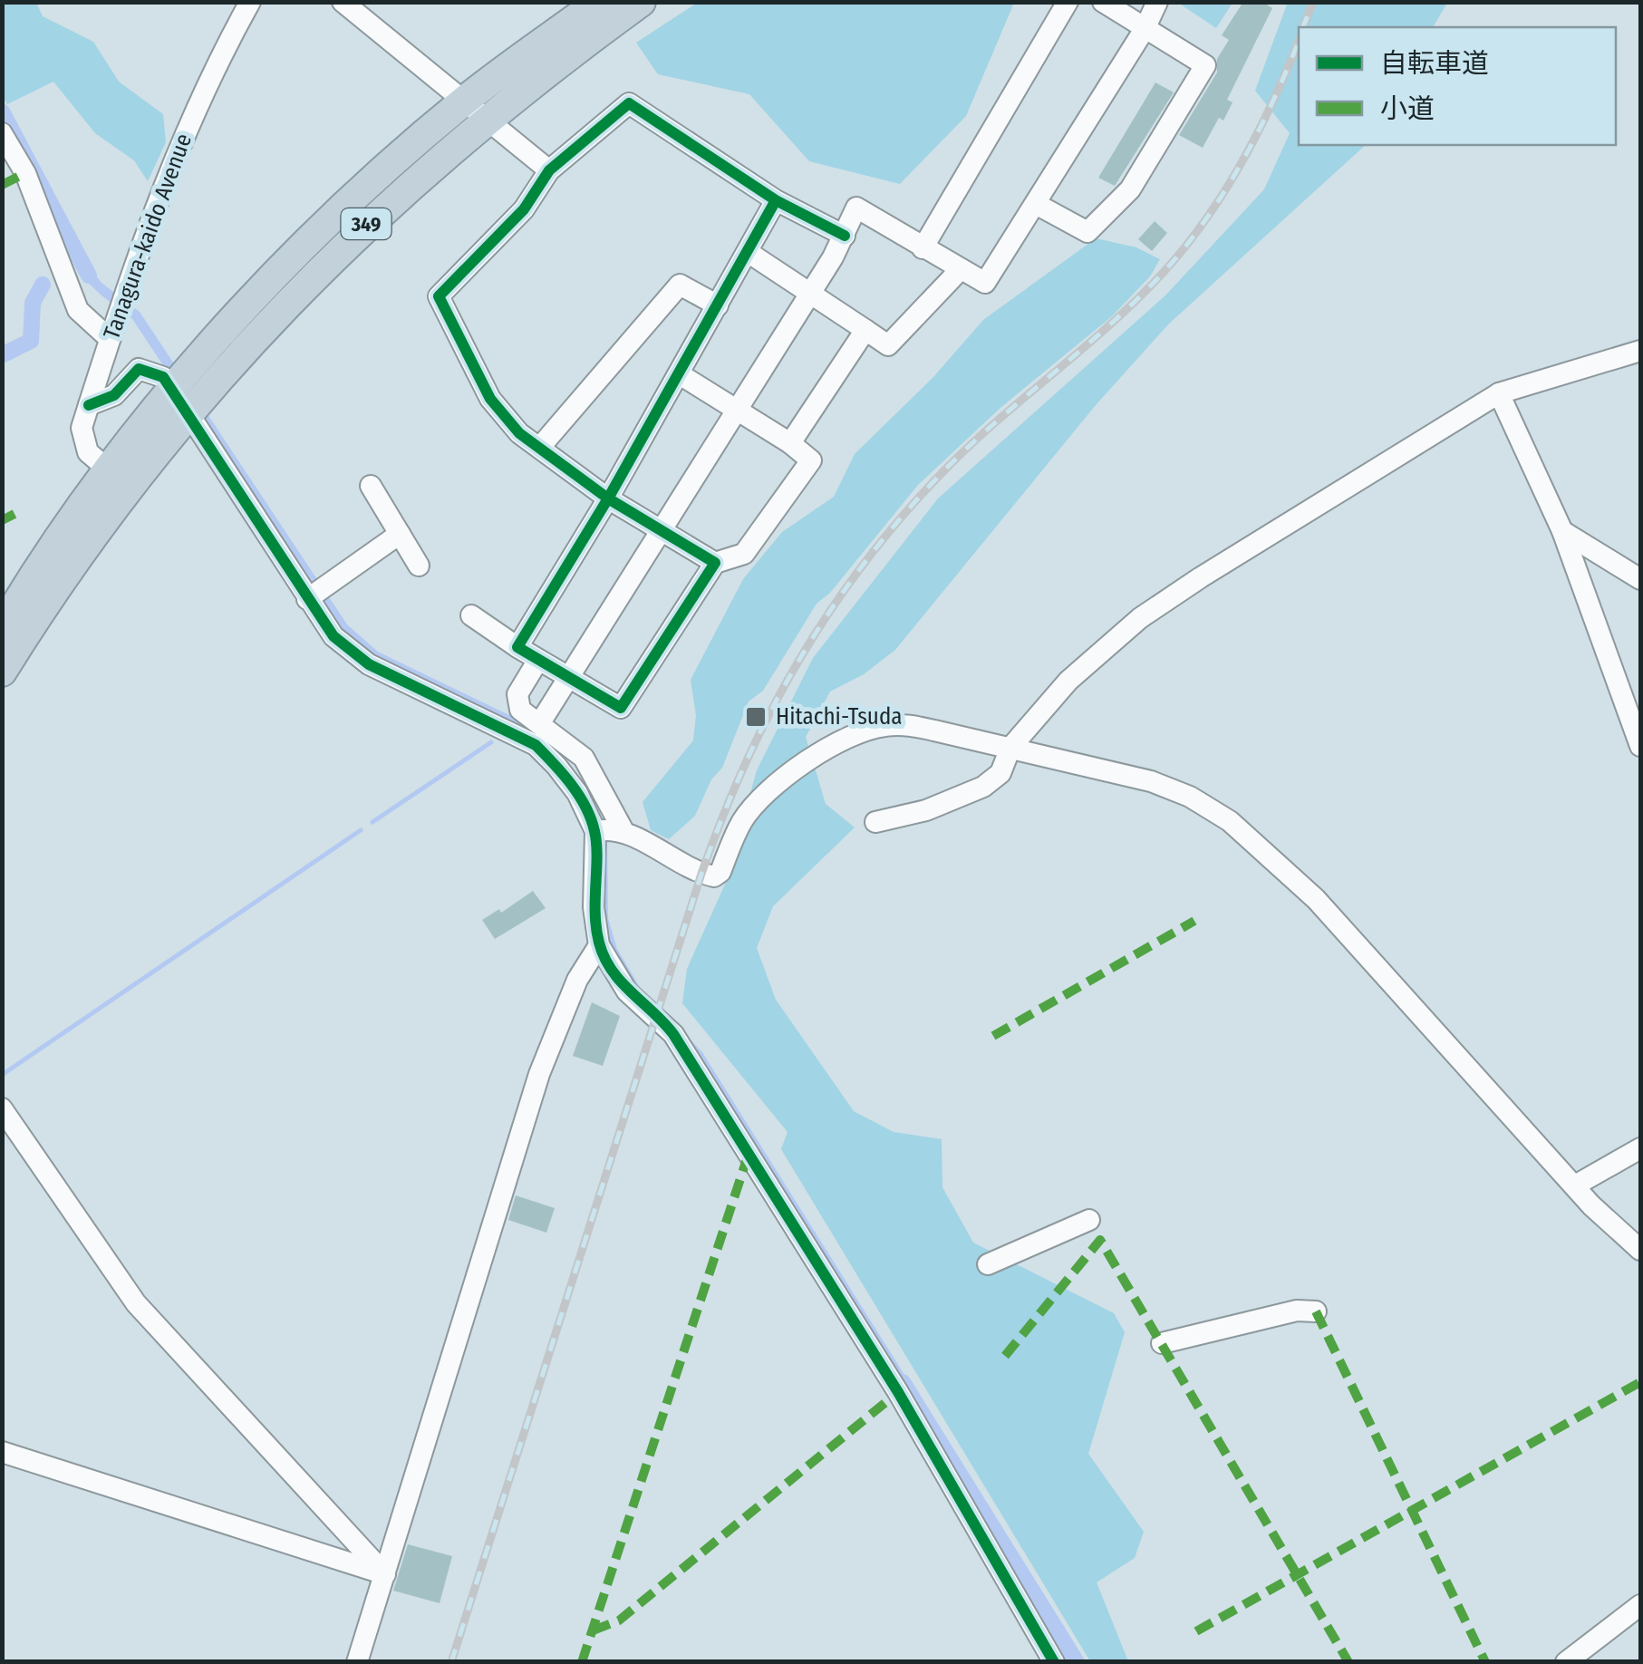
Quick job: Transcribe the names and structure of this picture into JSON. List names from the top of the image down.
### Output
{
  "streets": {
    "highway": ["349"],
    "street": ["Tanagura-kaido Avenue"]
  },
  "crossings": [
    ["349", "Tanagura-kaido Avenue"]
  ],
  "places": {
    "transit": ["Hitachi-Tsuda"]
  },
  "legend": ["自転車道", "小道"]
}
